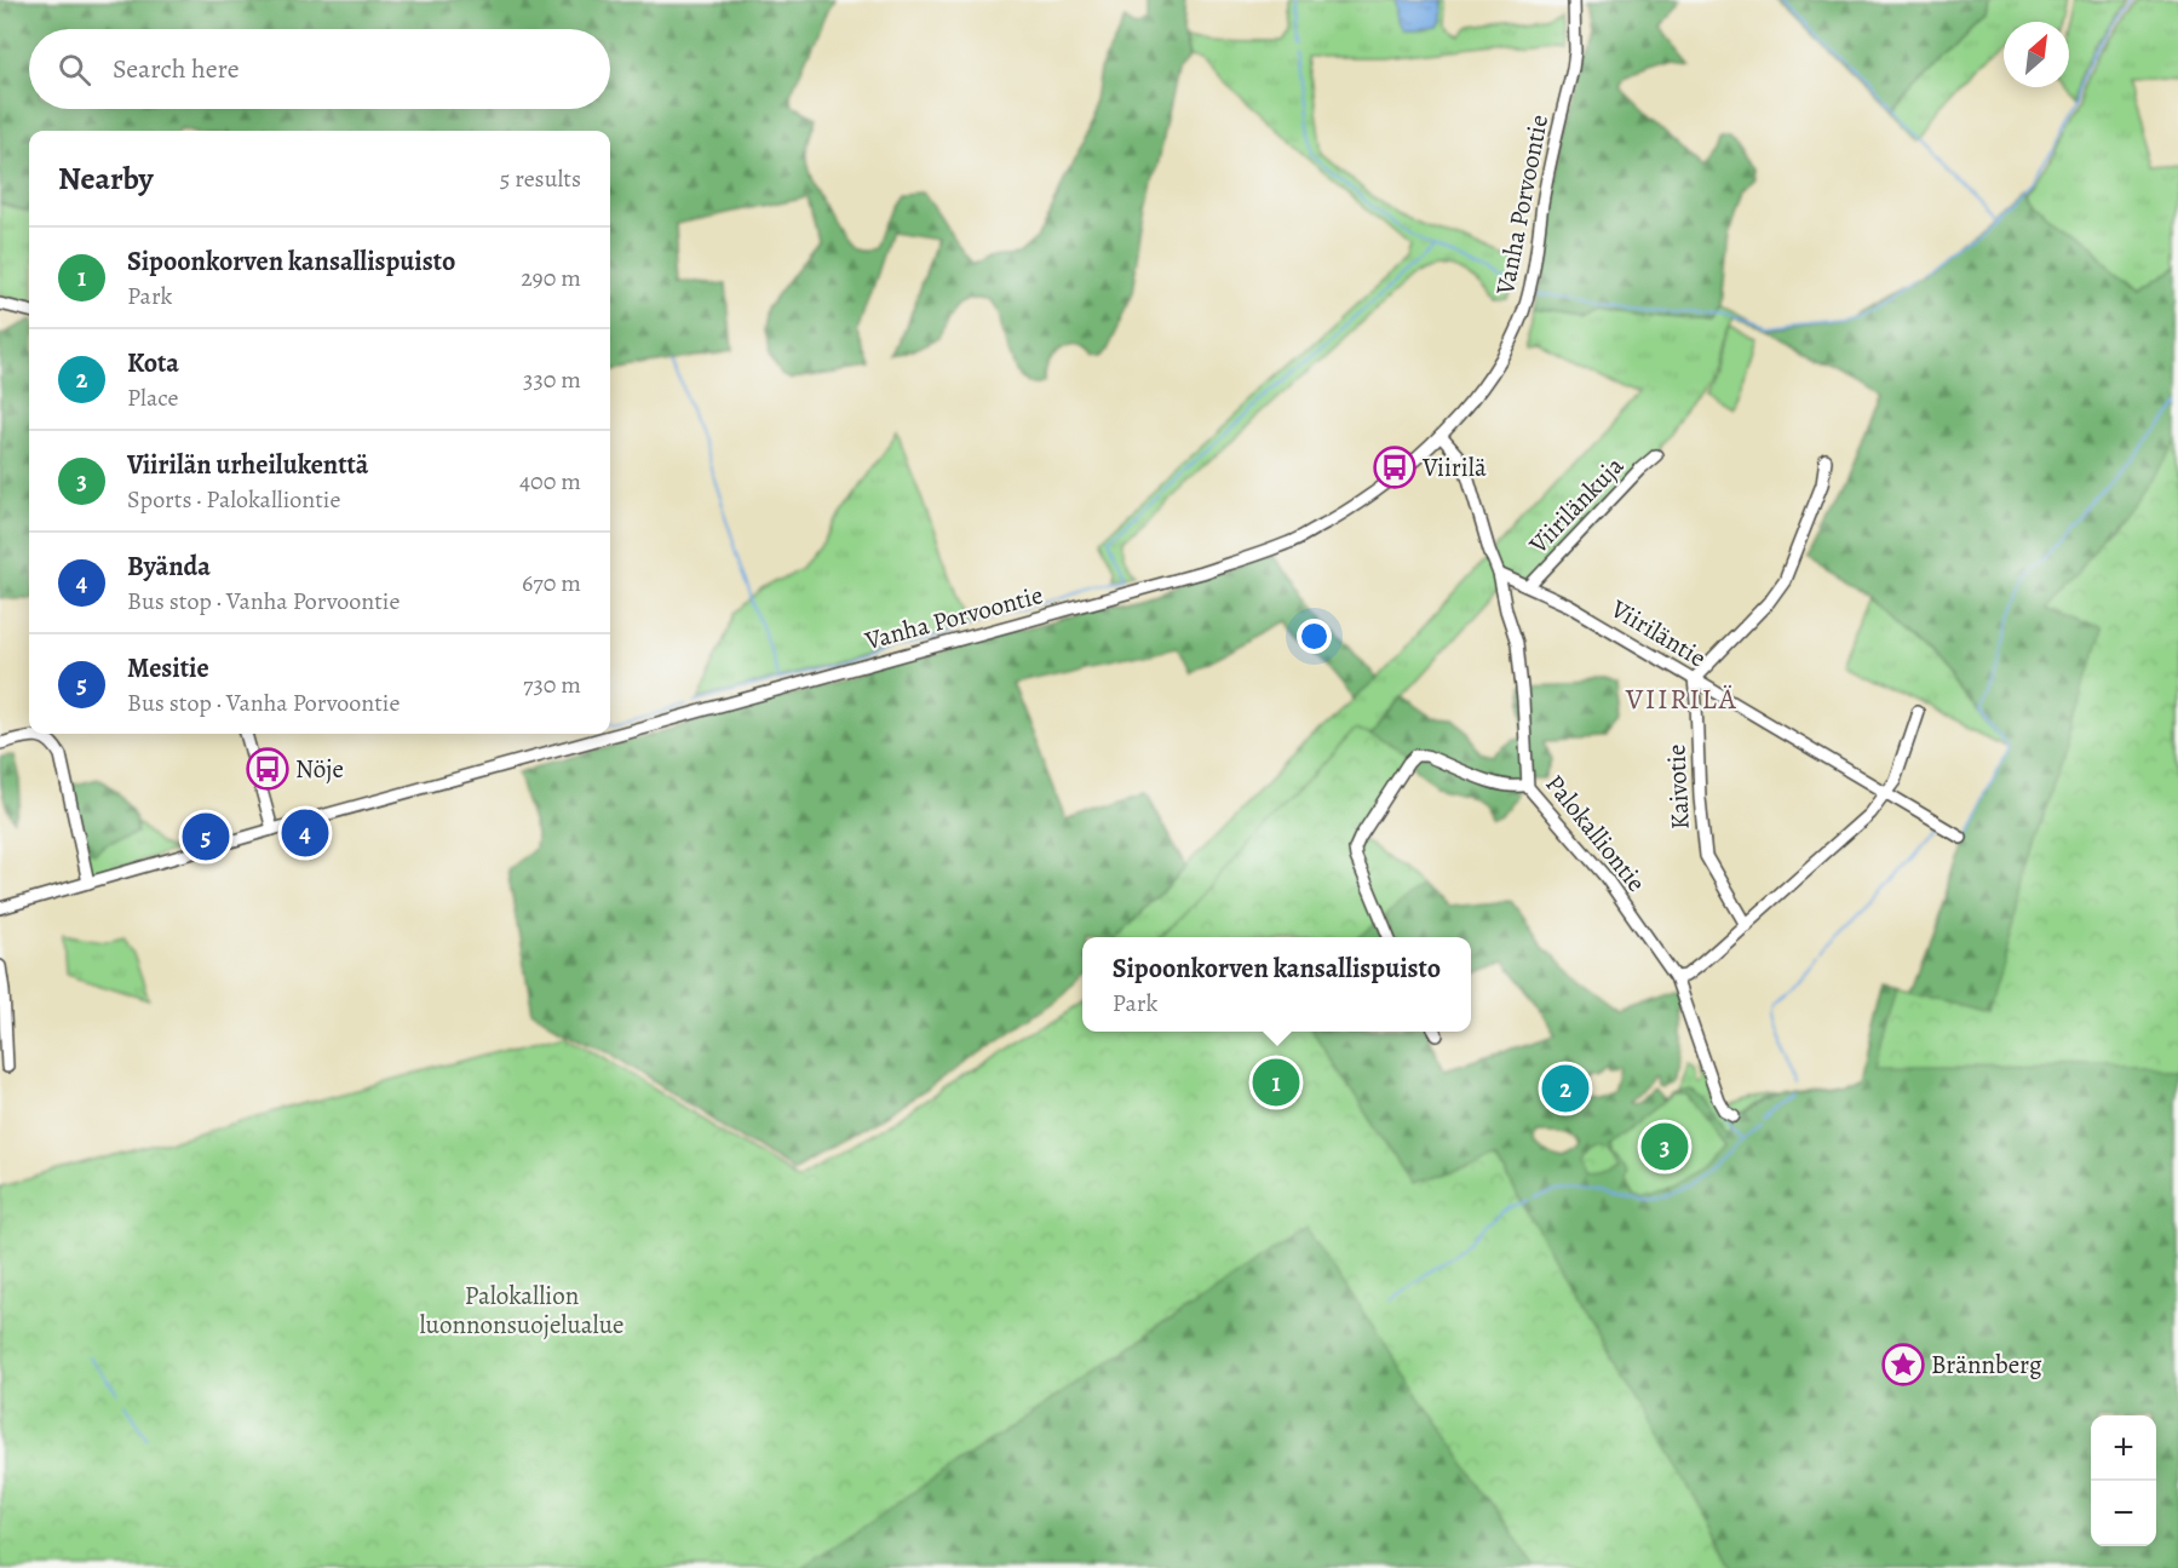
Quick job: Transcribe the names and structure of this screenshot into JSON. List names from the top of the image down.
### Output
{
  "streets": {
    "street": [
      "Vanha Porvoontie",
      "Viirilänkuja",
      "Viiriläntie",
      "Kaivotie",
      "Palokalliontie"
    ]
  },
  "crossings": [
    ["Viirilänkuja", "Viiriläntie"],
    ["Viiriläntie", "Kaivotie"],
    ["Viiriläntie", "Palokalliontie"]
  ],
  "districts": ["VIIRILÄ"],
  "parks": ["Palokallion luonnonsuojelualue"],
  "places": {
    "bus stop": ["Viirilä", "Nöje"],
    "place": ["Brännberg"]
  },
  "north": "top right",
  "page": {
    "search": "Search here",
    "heading": ["Nearby", "5 results"],
    "list": [
      {
        "mark": "1",
        "name": "Sipoonkorven kansallispuisto",
        "note": "Park",
        "value": "290 m"
      },
      {
        "mark": "2",
        "name": "Kota",
        "note": "Place",
        "value": "330 m"
      },
      {
        "mark": "3",
        "name": "Viirilän urheilukenttä",
        "note": "Sports · Palokalliontie",
        "value": "400 m"
      },
      {
        "mark": "4",
        "name": "Byända",
        "note": "Bus stop · Vanha Porvoontie",
        "value": "670 m"
      },
      {
        "mark": "5",
        "name": "Mesitie",
        "note": "Bus stop · Vanha Porvoontie",
        "value": "730 m"
      }
    ],
    "pins": [
      "4",
      "5",
      "1",
      "2",
      "3"
    ],
    "popup": ["Sipoonkorven kansallispuisto", "Park"],
    "map_buttons": ["+", "−"]
  }
}
